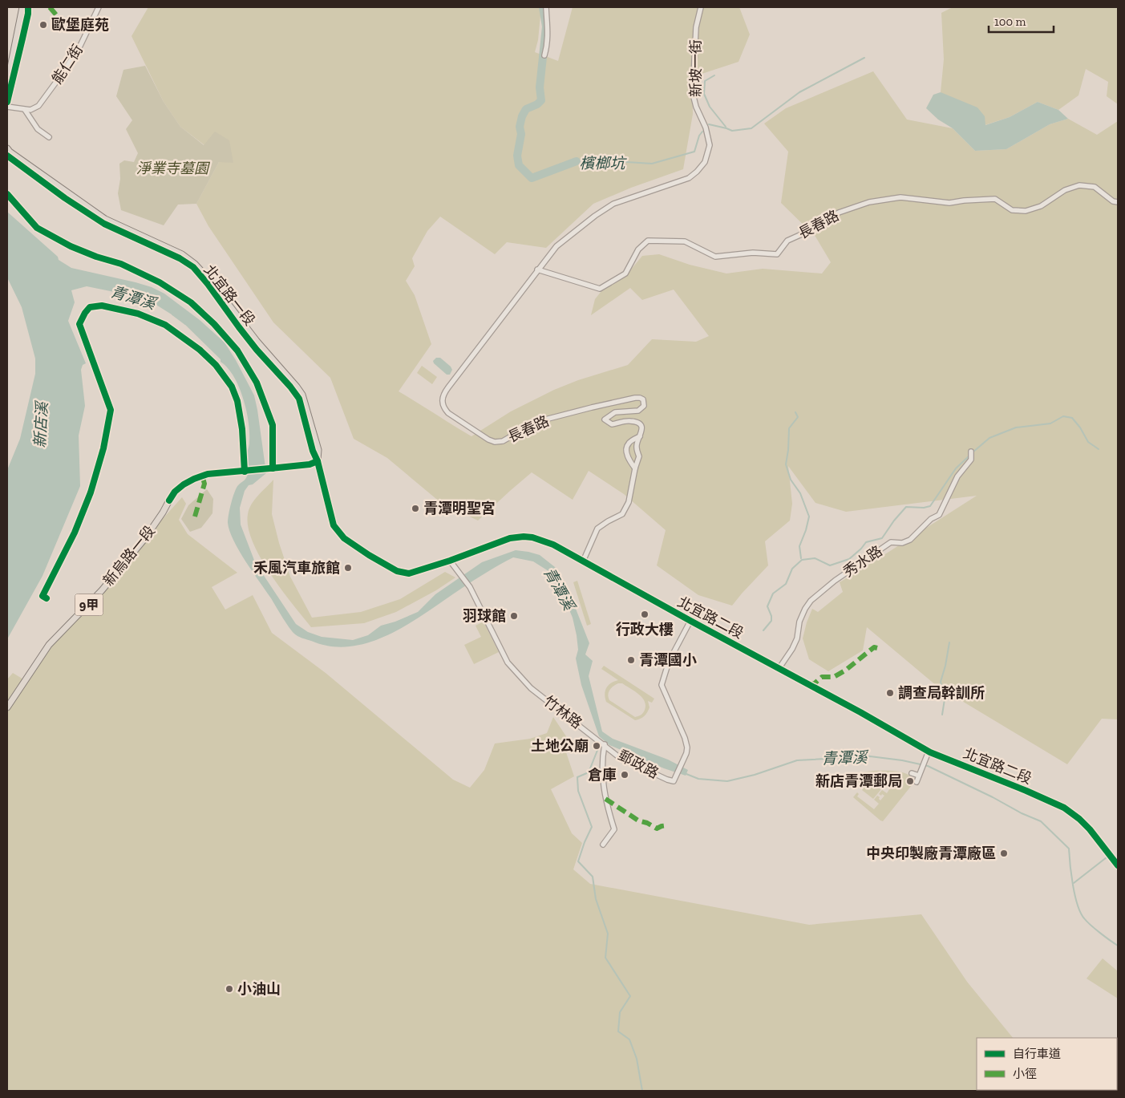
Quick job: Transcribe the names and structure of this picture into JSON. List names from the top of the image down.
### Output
{
  "streets": {
    "main road": [
      "北宜路一段",
      "新烏路一段",
      "9甲",
      "北宜路二段"
    ],
    "street": [
      "能仁街",
      "新坡一街",
      "長春路",
      "秀水路",
      "竹林路",
      "郵政路"
    ]
  },
  "crossings": [
    ["新坡一街", "長春路"],
    ["長春路", "北宜路二段"],
    ["北宜路一段", "新烏路一段"],
    ["北宜路一段", "北宜路二段"],
    ["新烏路一段", "北宜路二段"],
    ["秀水路", "北宜路二段"],
    ["北宜路二段", "竹林路"],
    ["北宜路二段", "郵政路"],
    ["竹林路", "郵政路"]
  ],
  "water": ["檳榔坑", "青潭溪", "新店溪"],
  "parks": ["淨業寺墓園"],
  "places": [
    "歐堡庭苑",
    "青潭明聖宮",
    "禾風汽車旅館",
    "行政大樓",
    "羽球館",
    "青潭國小",
    "調查局幹訓所",
    "土地公廟",
    "倉庫",
    "新店青潭郵局",
    "中央印製廠青潭廠區",
    "小油山"
  ],
  "legend": ["自行車道", "小徑"],
  "scale_bar": "100 m"
}
